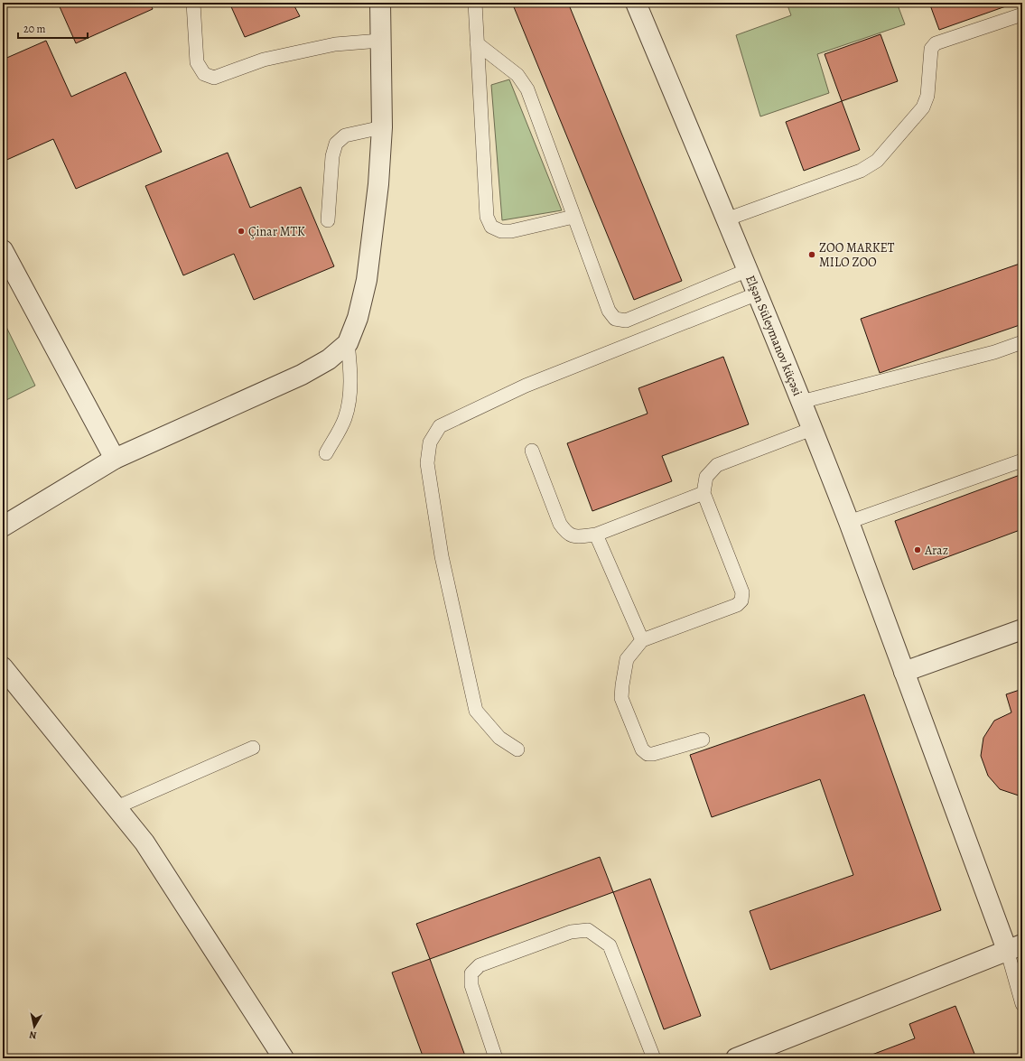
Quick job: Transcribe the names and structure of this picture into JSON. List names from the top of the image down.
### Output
{
  "streets": {
    "street": ["Elşən Süleymanov küçəsi"]
  },
  "places": ["Çinar MTK", "ZOO MARKET MILO ZOO", "Araz"],
  "scale_bar": "20 m",
  "north": "bottom"
}
